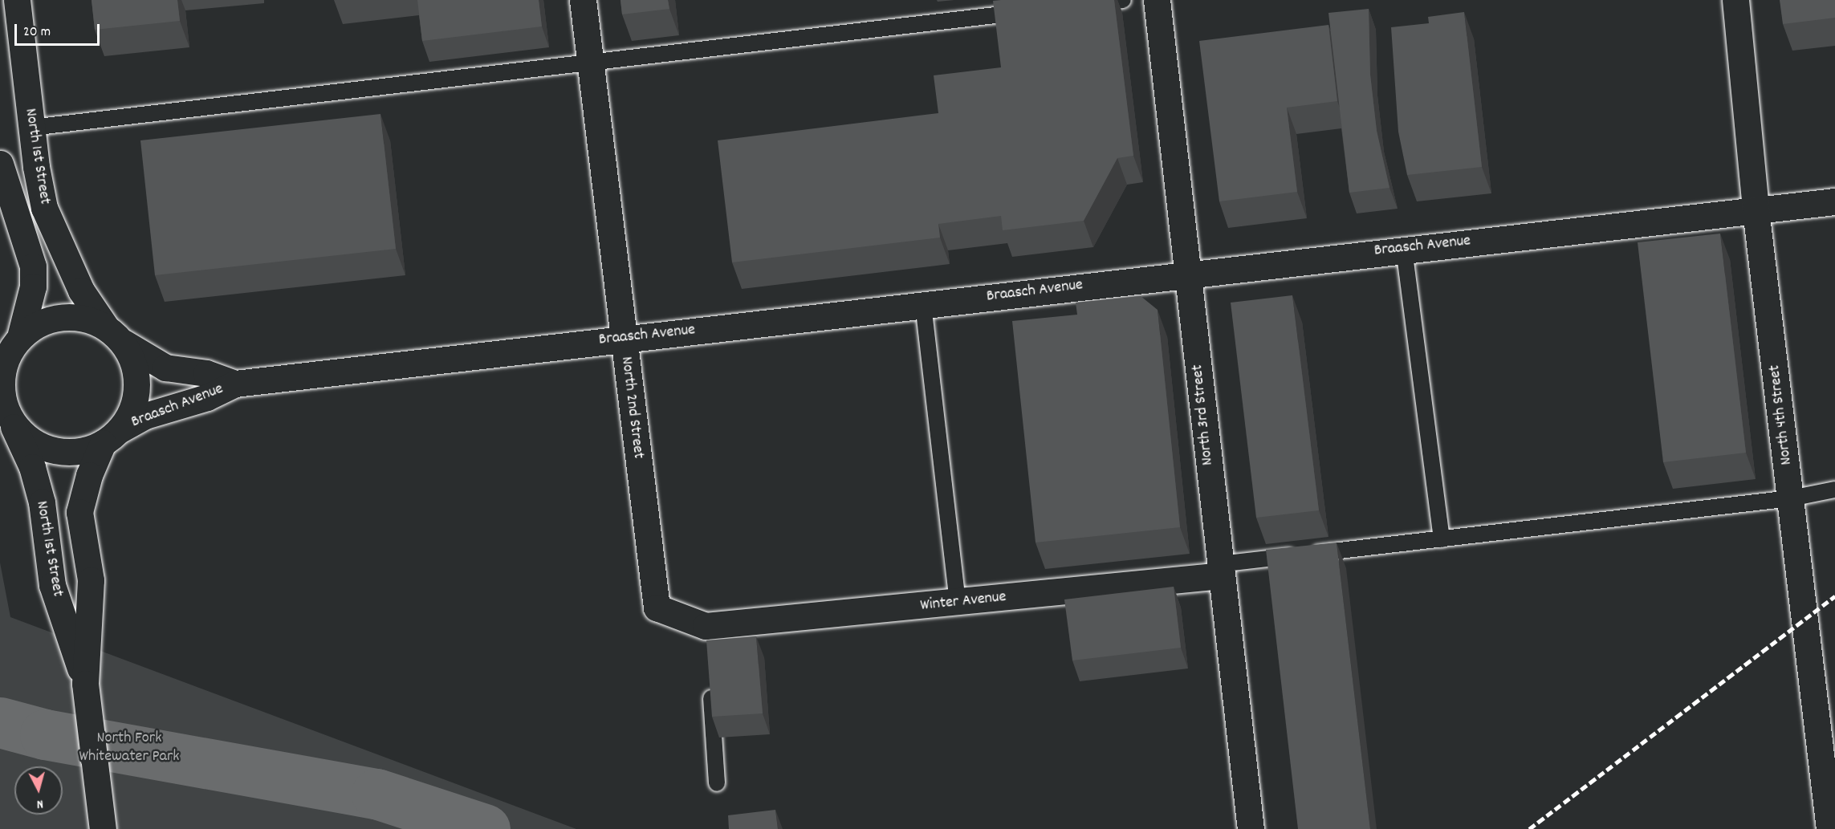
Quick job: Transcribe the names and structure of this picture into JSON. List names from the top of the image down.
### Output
{
  "streets": {
    "street": [
      "North 1st Street",
      "Braasch Avenue",
      "North 2nd Street",
      "North 3rd Street",
      "North 4th Street",
      "Winter Avenue"
    ]
  },
  "crossings": [
    ["North 1st Street", "Braasch Avenue"],
    ["Braasch Avenue", "North 2nd Street"],
    ["Braasch Avenue", "North 3rd Street"],
    ["Braasch Avenue", "North 4th Street"],
    ["North 2nd Street", "Winter Avenue"],
    ["North 3rd Street", "Winter Avenue"]
  ],
  "parks": ["North Fork Whitewater Park"],
  "scale_bar": "20 m",
  "north": "bottom"
}
